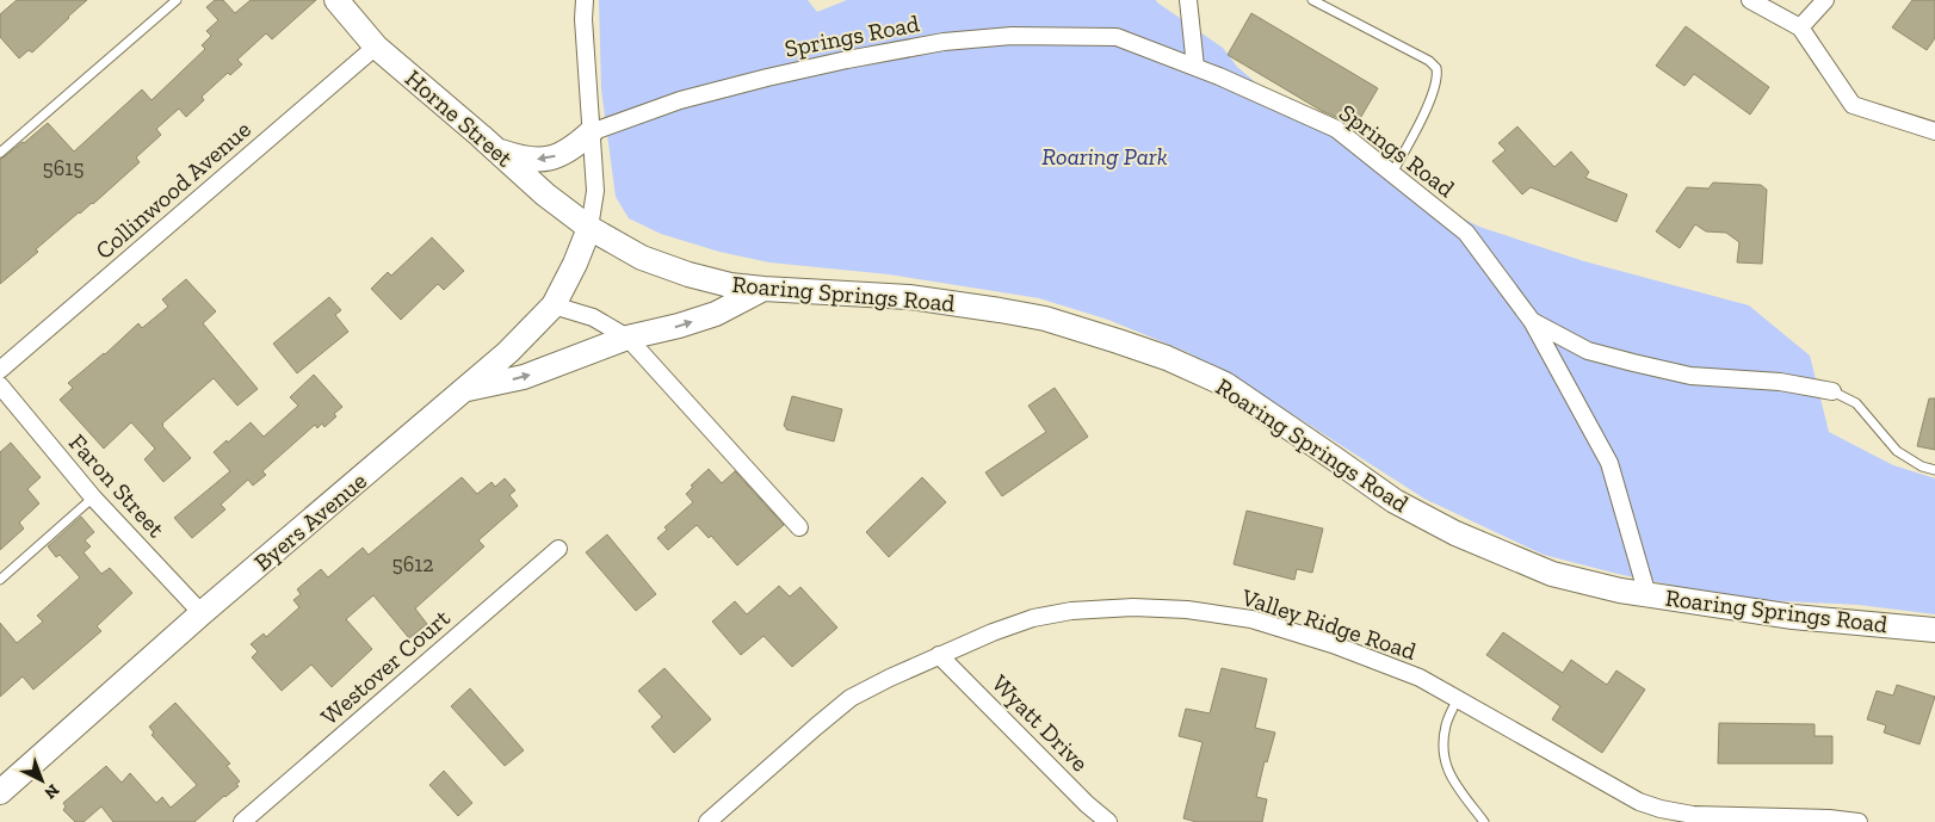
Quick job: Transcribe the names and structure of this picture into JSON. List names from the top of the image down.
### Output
{
  "streets": {
    "street": [
      "Springs Road",
      "Horne Street",
      "Collinwood Avenue",
      "Roaring Springs Road",
      "Faron Street",
      "Byers Avenue",
      "Valley Ridge Road",
      "Westover Court",
      "Wyatt Drive"
    ]
  },
  "crossings": [
    ["Springs Road", "Roaring Springs Road"],
    ["Horne Street", "Collinwood Avenue"],
    ["Horne Street", "Roaring Springs Road"],
    ["Horne Street", "Byers Avenue"],
    ["Roaring Springs Road", "Byers Avenue"],
    ["Faron Street", "Byers Avenue"],
    ["Valley Ridge Road", "Wyatt Drive"]
  ],
  "parks": ["Roaring Park"],
  "house_numbers": ["5615", "5612"],
  "north": "bottom right"
}
